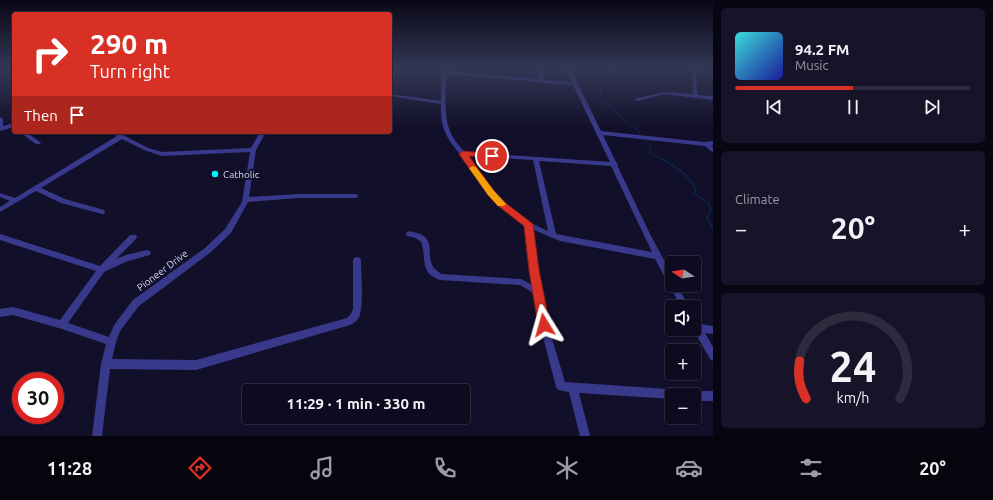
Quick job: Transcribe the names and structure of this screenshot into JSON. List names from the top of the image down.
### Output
{
  "streets": {
    "street": ["Pioneer Drive"]
  },
  "places": ["Catholic"],
  "north": "left",
  "page": {
    "turn": ["290 m", "Turn right"],
    "song": ["94.2 FM", "Music"],
    "then": "Then",
    "tile": "Climate",
    "heat": ["−", "20°", "+"],
    "map_buttons": ["+", "−"],
    "limit": "30",
    "trip": "11:29 · 1 min · 330 m",
    "tabs": ["11:28", "20°"],
    "gauge": ["24", "km/h"]
  }
}
